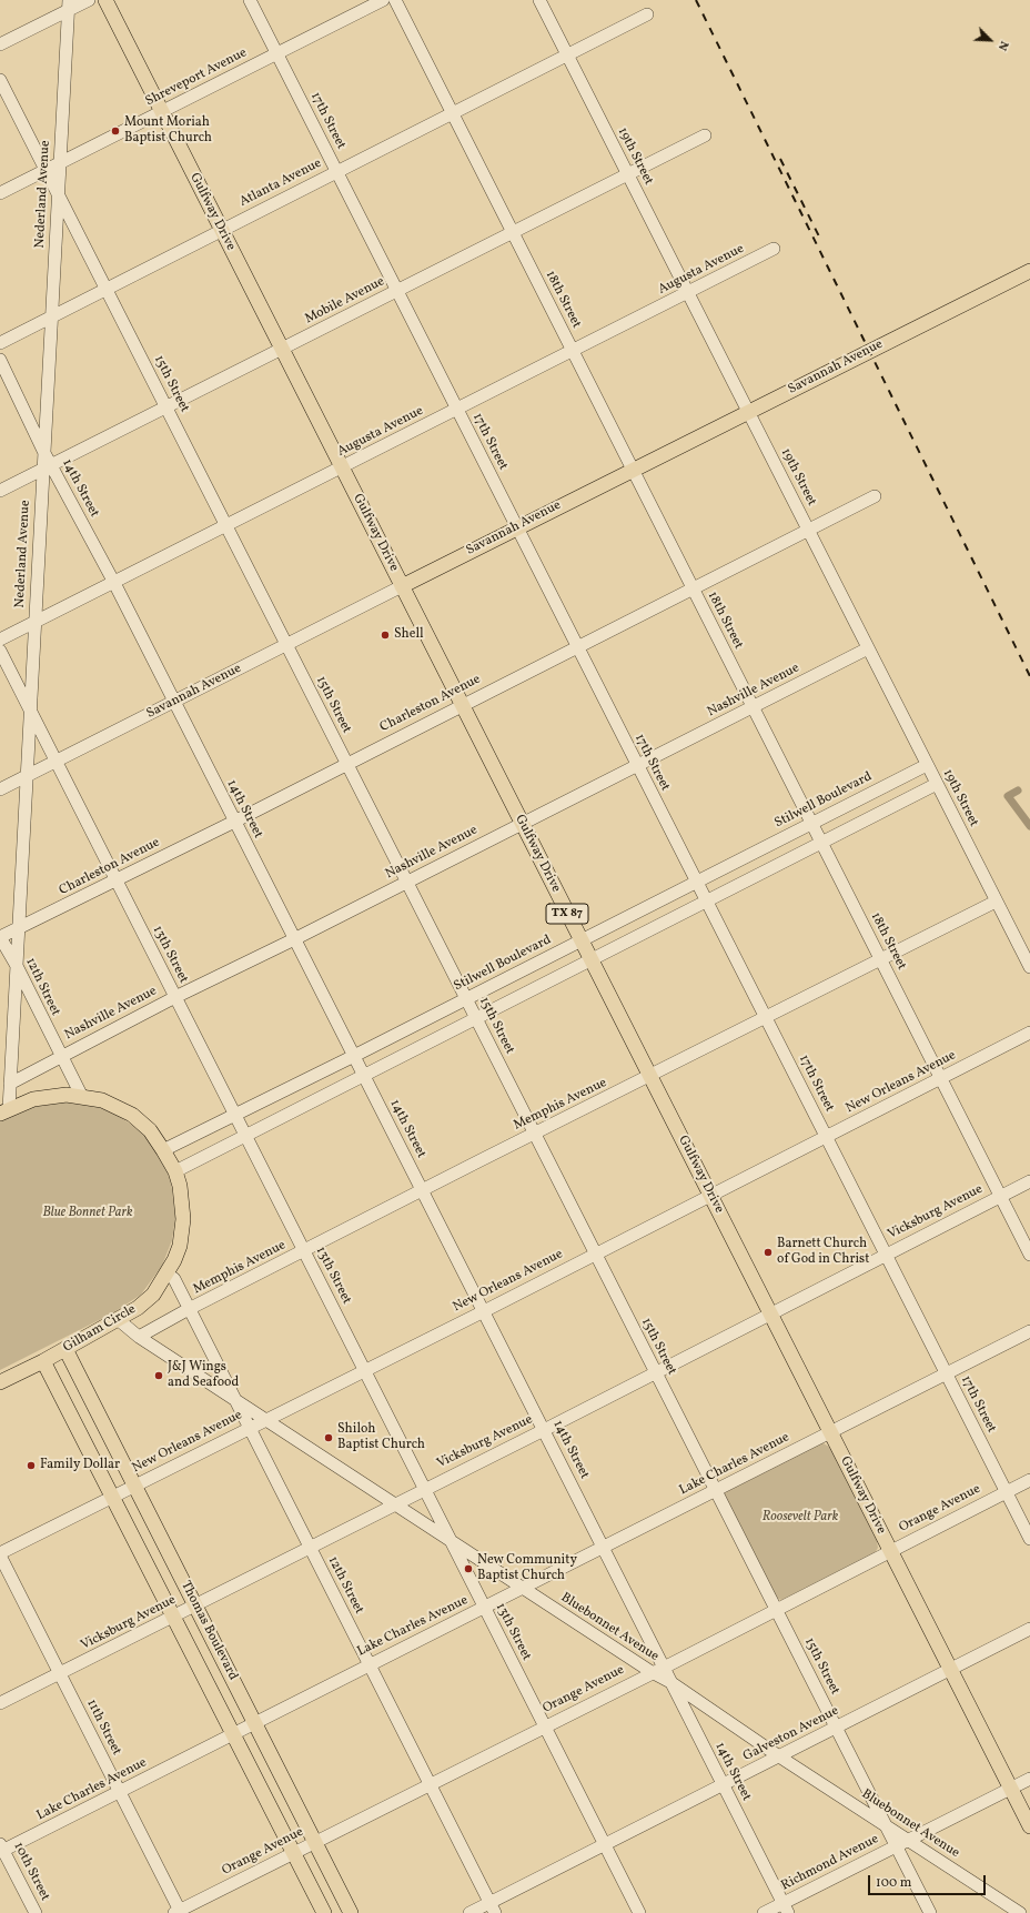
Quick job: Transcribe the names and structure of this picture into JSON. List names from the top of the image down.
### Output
{
  "streets": {
    "main road": [
      "Gulfway Drive",
      "Savannah Avenue",
      "TX 87",
      "Gilham Circle",
      "Thomas Boulevard"
    ],
    "street": [
      "Shreveport Avenue",
      "17th Street",
      "19th Street",
      "Atlanta Avenue",
      "Nederland Avenue",
      "Augusta Avenue",
      "18th Street",
      "Mobile Avenue",
      "15th Street",
      "14th Street",
      "Nashville Avenue",
      "Charleston Avenue",
      "Stilwell Boulevard",
      "13th Street",
      "12th Street",
      "New Orleans Avenue",
      "Memphis Avenue",
      "Vicksburg Avenue",
      "Lake Charles Avenue",
      "Orange Avenue",
      "Bluebonnet Avenue",
      "11th Street",
      "Galveston Avenue",
      "Richmond Avenue",
      "10th Street"
    ]
  },
  "crossings": [
    ["Shreveport Avenue", "17th Street"],
    ["Shreveport Avenue", "Nederland Avenue"],
    ["Shreveport Avenue", "Gulfway Drive"],
    ["Shreveport Avenue", "15th Street"],
    ["17th Street", "Atlanta Avenue"],
    ["17th Street", "Augusta Avenue"],
    ["17th Street", "Mobile Avenue"],
    ["17th Street", "Savannah Avenue"],
    ["17th Street", "Nashville Avenue"],
    ["17th Street", "Charleston Avenue"],
    ["17th Street", "Stilwell Boulevard"],
    ["17th Street", "New Orleans Avenue"],
    ["17th Street", "Memphis Avenue"],
    ["17th Street", "Vicksburg Avenue"],
    ["17th Street", "Lake Charles Avenue"],
    ["17th Street", "Orange Avenue"],
    ["19th Street", "Atlanta Avenue"],
    ["19th Street", "Augusta Avenue"],
    ["19th Street", "Mobile Avenue"],
    ["19th Street", "Savannah Avenue"],
    ["19th Street", "Nashville Avenue"],
    ["19th Street", "Charleston Avenue"],
    ["19th Street", "Stilwell Boulevard"],
    ["19th Street", "Memphis Avenue"],
    ["Atlanta Avenue", "Nederland Avenue"],
    ["Atlanta Avenue", "Gulfway Drive"],
    ["Atlanta Avenue", "18th Street"],
    ["Atlanta Avenue", "15th Street"],
    ["Nederland Avenue", "Augusta Avenue"],
    ["Nederland Avenue", "Mobile Avenue"],
    ["Nederland Avenue", "Savannah Avenue"],
    ["Nederland Avenue", "15th Street"],
    ["Nederland Avenue", "14th Street"],
    ["Nederland Avenue", "Nashville Avenue"],
    ["Nederland Avenue", "Charleston Avenue"],
    ["Nederland Avenue", "13th Street"],
    ["Nederland Avenue", "12th Street"],
    ["Nederland Avenue", "Gilham Circle"],
    ["Gulfway Drive", "Augusta Avenue"],
    ["Gulfway Drive", "Mobile Avenue"],
    ["Gulfway Drive", "Savannah Avenue"],
    ["Gulfway Drive", "Nashville Avenue"],
    ["Gulfway Drive", "Charleston Avenue"],
    ["Gulfway Drive", "Stilwell Boulevard"],
    ["Gulfway Drive", "New Orleans Avenue"],
    ["Gulfway Drive", "Memphis Avenue"],
    ["Gulfway Drive", "Vicksburg Avenue"],
    ["Gulfway Drive", "Lake Charles Avenue"],
    ["Gulfway Drive", "Orange Avenue"],
    ["Gulfway Drive", "Galveston Avenue"],
    ["Gulfway Drive", "Richmond Avenue"],
    ["Augusta Avenue", "18th Street"],
    ["Augusta Avenue", "15th Street"],
    ["Augusta Avenue", "14th Street"],
    ["18th Street", "Mobile Avenue"],
    ["18th Street", "Savannah Avenue"],
    ["18th Street", "Nashville Avenue"],
    ["18th Street", "Charleston Avenue"],
    ["18th Street", "Stilwell Boulevard"],
    ["18th Street", "New Orleans Avenue"],
    ["18th Street", "Memphis Avenue"],
    ["18th Street", "Vicksburg Avenue"],
    ["Mobile Avenue", "15th Street"],
    ["Mobile Avenue", "14th Street"],
    ["Savannah Avenue", "15th Street"],
    ["Savannah Avenue", "14th Street"],
    ["Savannah Avenue", "13th Street"],
    ["15th Street", "Nashville Avenue"],
    ["15th Street", "Charleston Avenue"],
    ["15th Street", "Stilwell Boulevard"],
    ["15th Street", "New Orleans Avenue"],
    ["15th Street", "Memphis Avenue"],
    ["15th Street", "Vicksburg Avenue"],
    ["15th Street", "Lake Charles Avenue"],
    ["15th Street", "Orange Avenue"],
    ["15th Street", "Bluebonnet Avenue"],
    ["15th Street", "Galveston Avenue"],
    ["15th Street", "Richmond Avenue"],
    ["14th Street", "Nashville Avenue"],
    ["14th Street", "Charleston Avenue"],
    ["14th Street", "Stilwell Boulevard"],
    ["14th Street", "New Orleans Avenue"],
    ["14th Street", "Memphis Avenue"],
    ["14th Street", "Vicksburg Avenue"],
    ["14th Street", "Lake Charles Avenue"],
    ["14th Street", "Orange Avenue"],
    ["14th Street", "Bluebonnet Avenue"],
    ["14th Street", "Galveston Avenue"],
    ["14th Street", "Richmond Avenue"],
    ["Nashville Avenue", "13th Street"],
    ["Nashville Avenue", "12th Street"],
    ["Charleston Avenue", "13th Street"],
    ["Charleston Avenue", "12th Street"],
    ["Stilwell Boulevard", "13th Street"],
    ["Stilwell Boulevard", "Gilham Circle"],
    ["13th Street", "New Orleans Avenue"],
    ["13th Street", "Memphis Avenue"],
    ["13th Street", "Vicksburg Avenue"],
    ["13th Street", "Lake Charles Avenue"],
    ["13th Street", "Orange Avenue"],
    ["13th Street", "Bluebonnet Avenue"],
    ["13th Street", "Galveston Avenue"],
    ["12th Street", "New Orleans Avenue"],
    ["12th Street", "Memphis Avenue"],
    ["12th Street", "Vicksburg Avenue"],
    ["12th Street", "Gilham Circle"],
    ["12th Street", "Lake Charles Avenue"],
    ["12th Street", "Orange Avenue"],
    ["12th Street", "Bluebonnet Avenue"],
    ["12th Street", "Galveston Avenue"],
    ["New Orleans Avenue", "Bluebonnet Avenue"],
    ["New Orleans Avenue", "Thomas Boulevard"],
    ["New Orleans Avenue", "11th Street"],
    ["Memphis Avenue", "Bluebonnet Avenue"],
    ["Vicksburg Avenue", "Bluebonnet Avenue"],
    ["Vicksburg Avenue", "Thomas Boulevard"],
    ["Vicksburg Avenue", "11th Street"],
    ["Gilham Circle", "Bluebonnet Avenue"],
    ["Gilham Circle", "Thomas Boulevard"],
    ["Lake Charles Avenue", "Bluebonnet Avenue"],
    ["Lake Charles Avenue", "Thomas Boulevard"],
    ["Lake Charles Avenue", "11th Street"],
    ["Lake Charles Avenue", "10th Street"],
    ["Orange Avenue", "Bluebonnet Avenue"],
    ["Orange Avenue", "Thomas Boulevard"],
    ["Orange Avenue", "11th Street"],
    ["Bluebonnet Avenue", "Galveston Avenue"],
    ["Bluebonnet Avenue", "Richmond Avenue"]
  ],
  "parks": ["Blue Bonnet Park", "Roosevelt Park"],
  "places": [
    "Mount Moriah Baptist Church",
    "Shell",
    "Barnett Church of God in Christ",
    "J&J Wings and Seafood",
    "Shiloh Baptist Church",
    "Family Dollar",
    "New Community Baptist Church"
  ],
  "scale_bar": "100 m",
  "north": "bottom right"
}
